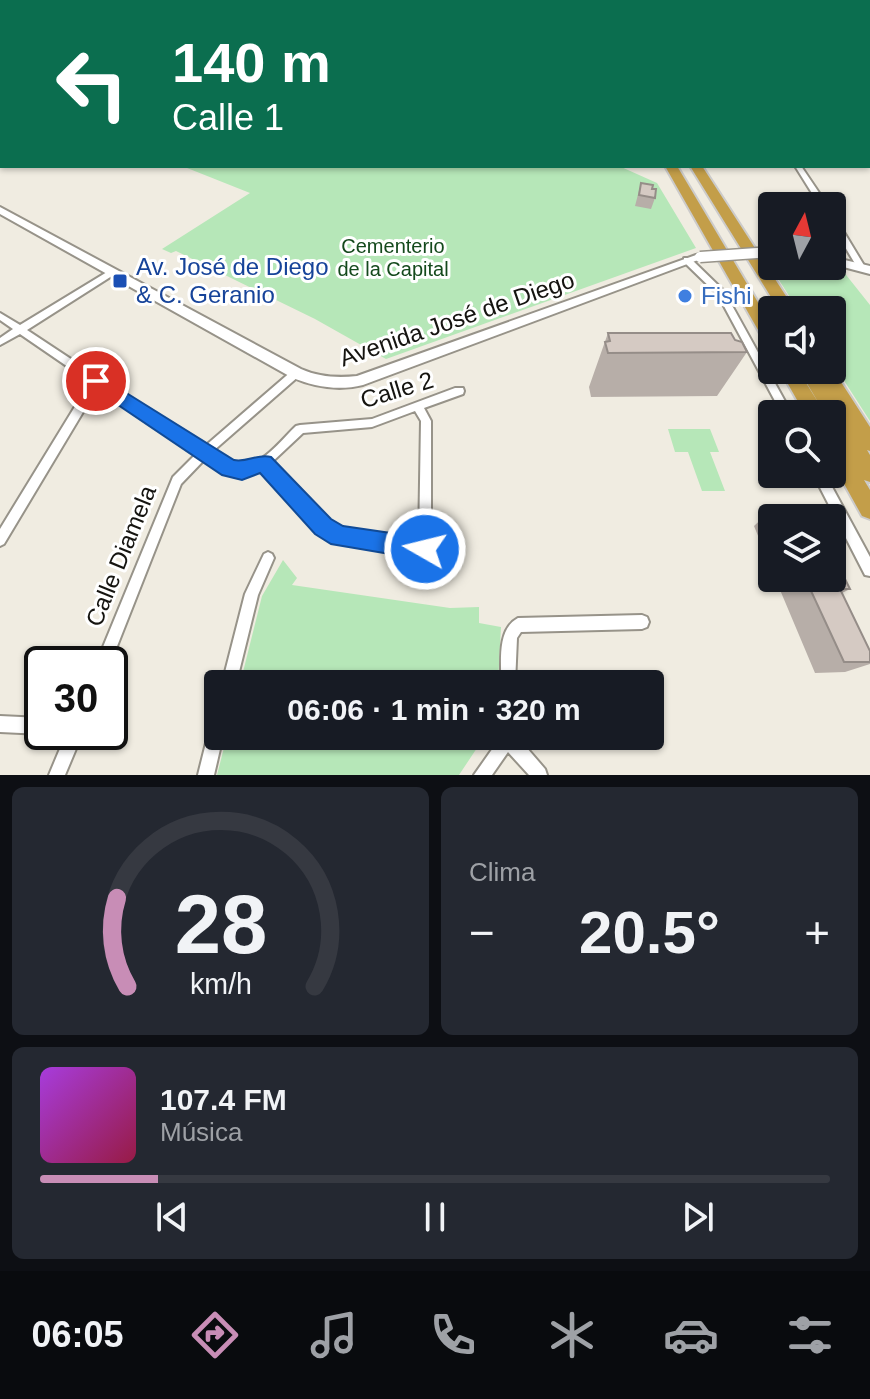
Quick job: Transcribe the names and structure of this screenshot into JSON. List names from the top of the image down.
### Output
{
  "streets": {
    "street": ["Avenida José de Diego", "Calle 2", "Calle Diamela"]
  },
  "crossings": [
    ["Avenida José de Diego", "Calle Diamela"]
  ],
  "parks": ["Cementerio de la Capital"],
  "places": {
    "transit": ["Av. José de Diego & C. Geranio"],
    "other": ["Fishi"]
  },
  "north": "top",
  "page": {
    "turn": ["140 m", "Calle 1"],
    "limit": "30",
    "trip": "06:06 · 1 min · 320 m",
    "tile": "Clima",
    "heat": ["−", "20.5°", "+"],
    "song": ["107.4 FM", "Música"],
    "tabs": "06:05",
    "gauge": ["28", "km/h"]
  }
}
